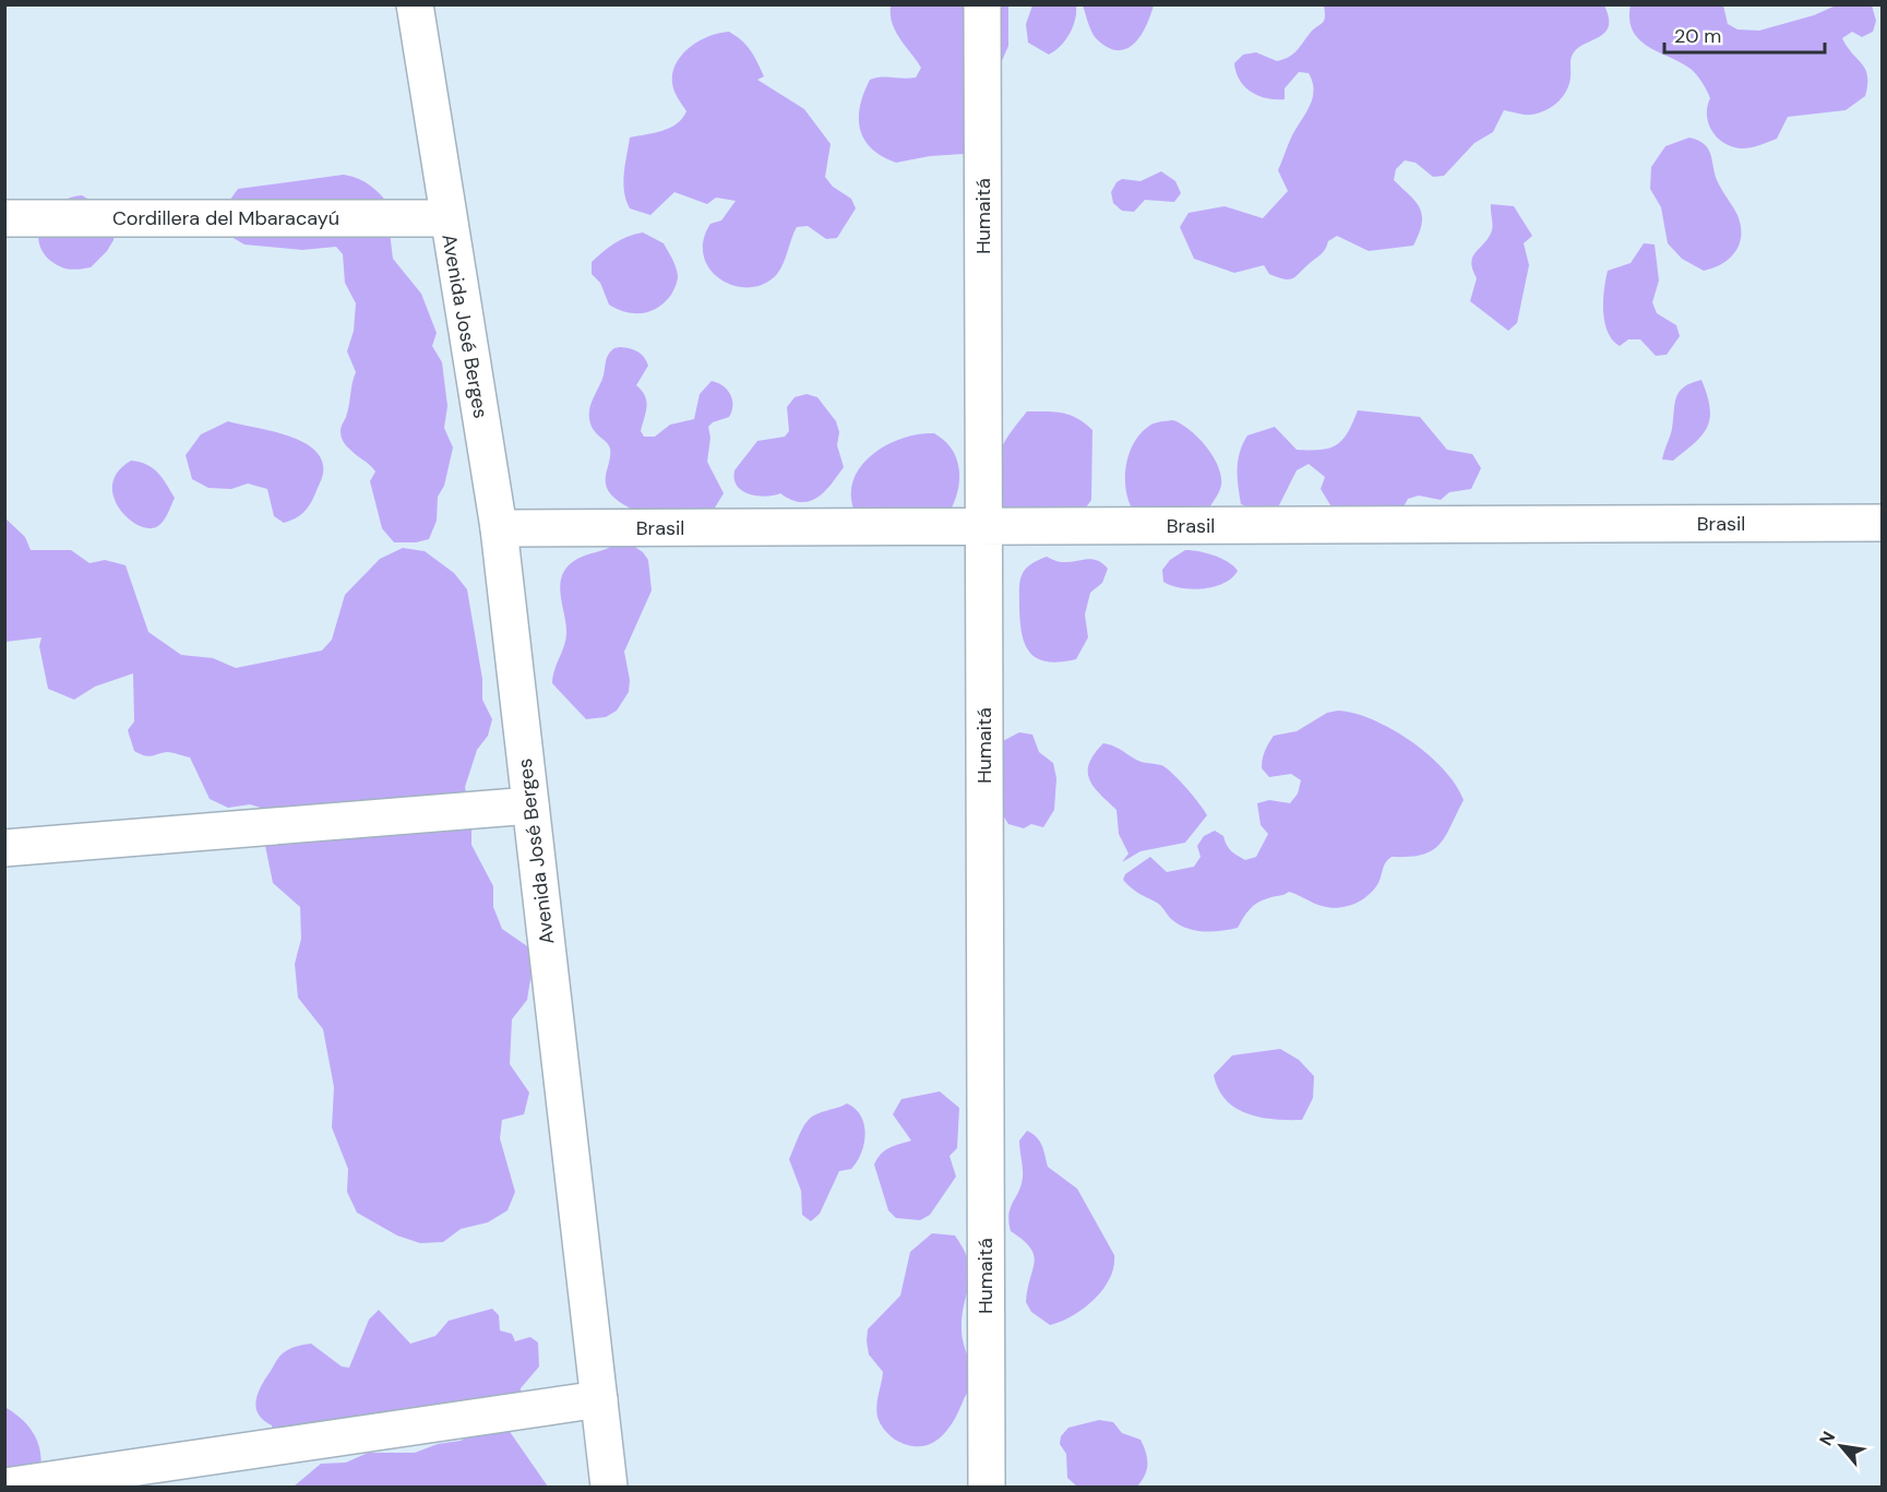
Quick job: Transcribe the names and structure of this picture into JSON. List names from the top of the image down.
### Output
{
  "streets": {
    "street": [
      "Humaitá",
      "Cordillera del Mbaracayú",
      "Avenida José Berges",
      "Brasil"
    ]
  },
  "crossings": [
    ["Humaitá", "Brasil"],
    ["Cordillera del Mbaracayú", "Avenida José Berges"],
    ["Avenida José Berges", "Brasil"]
  ],
  "scale_bar": "20 m",
  "north": "top left"
}
